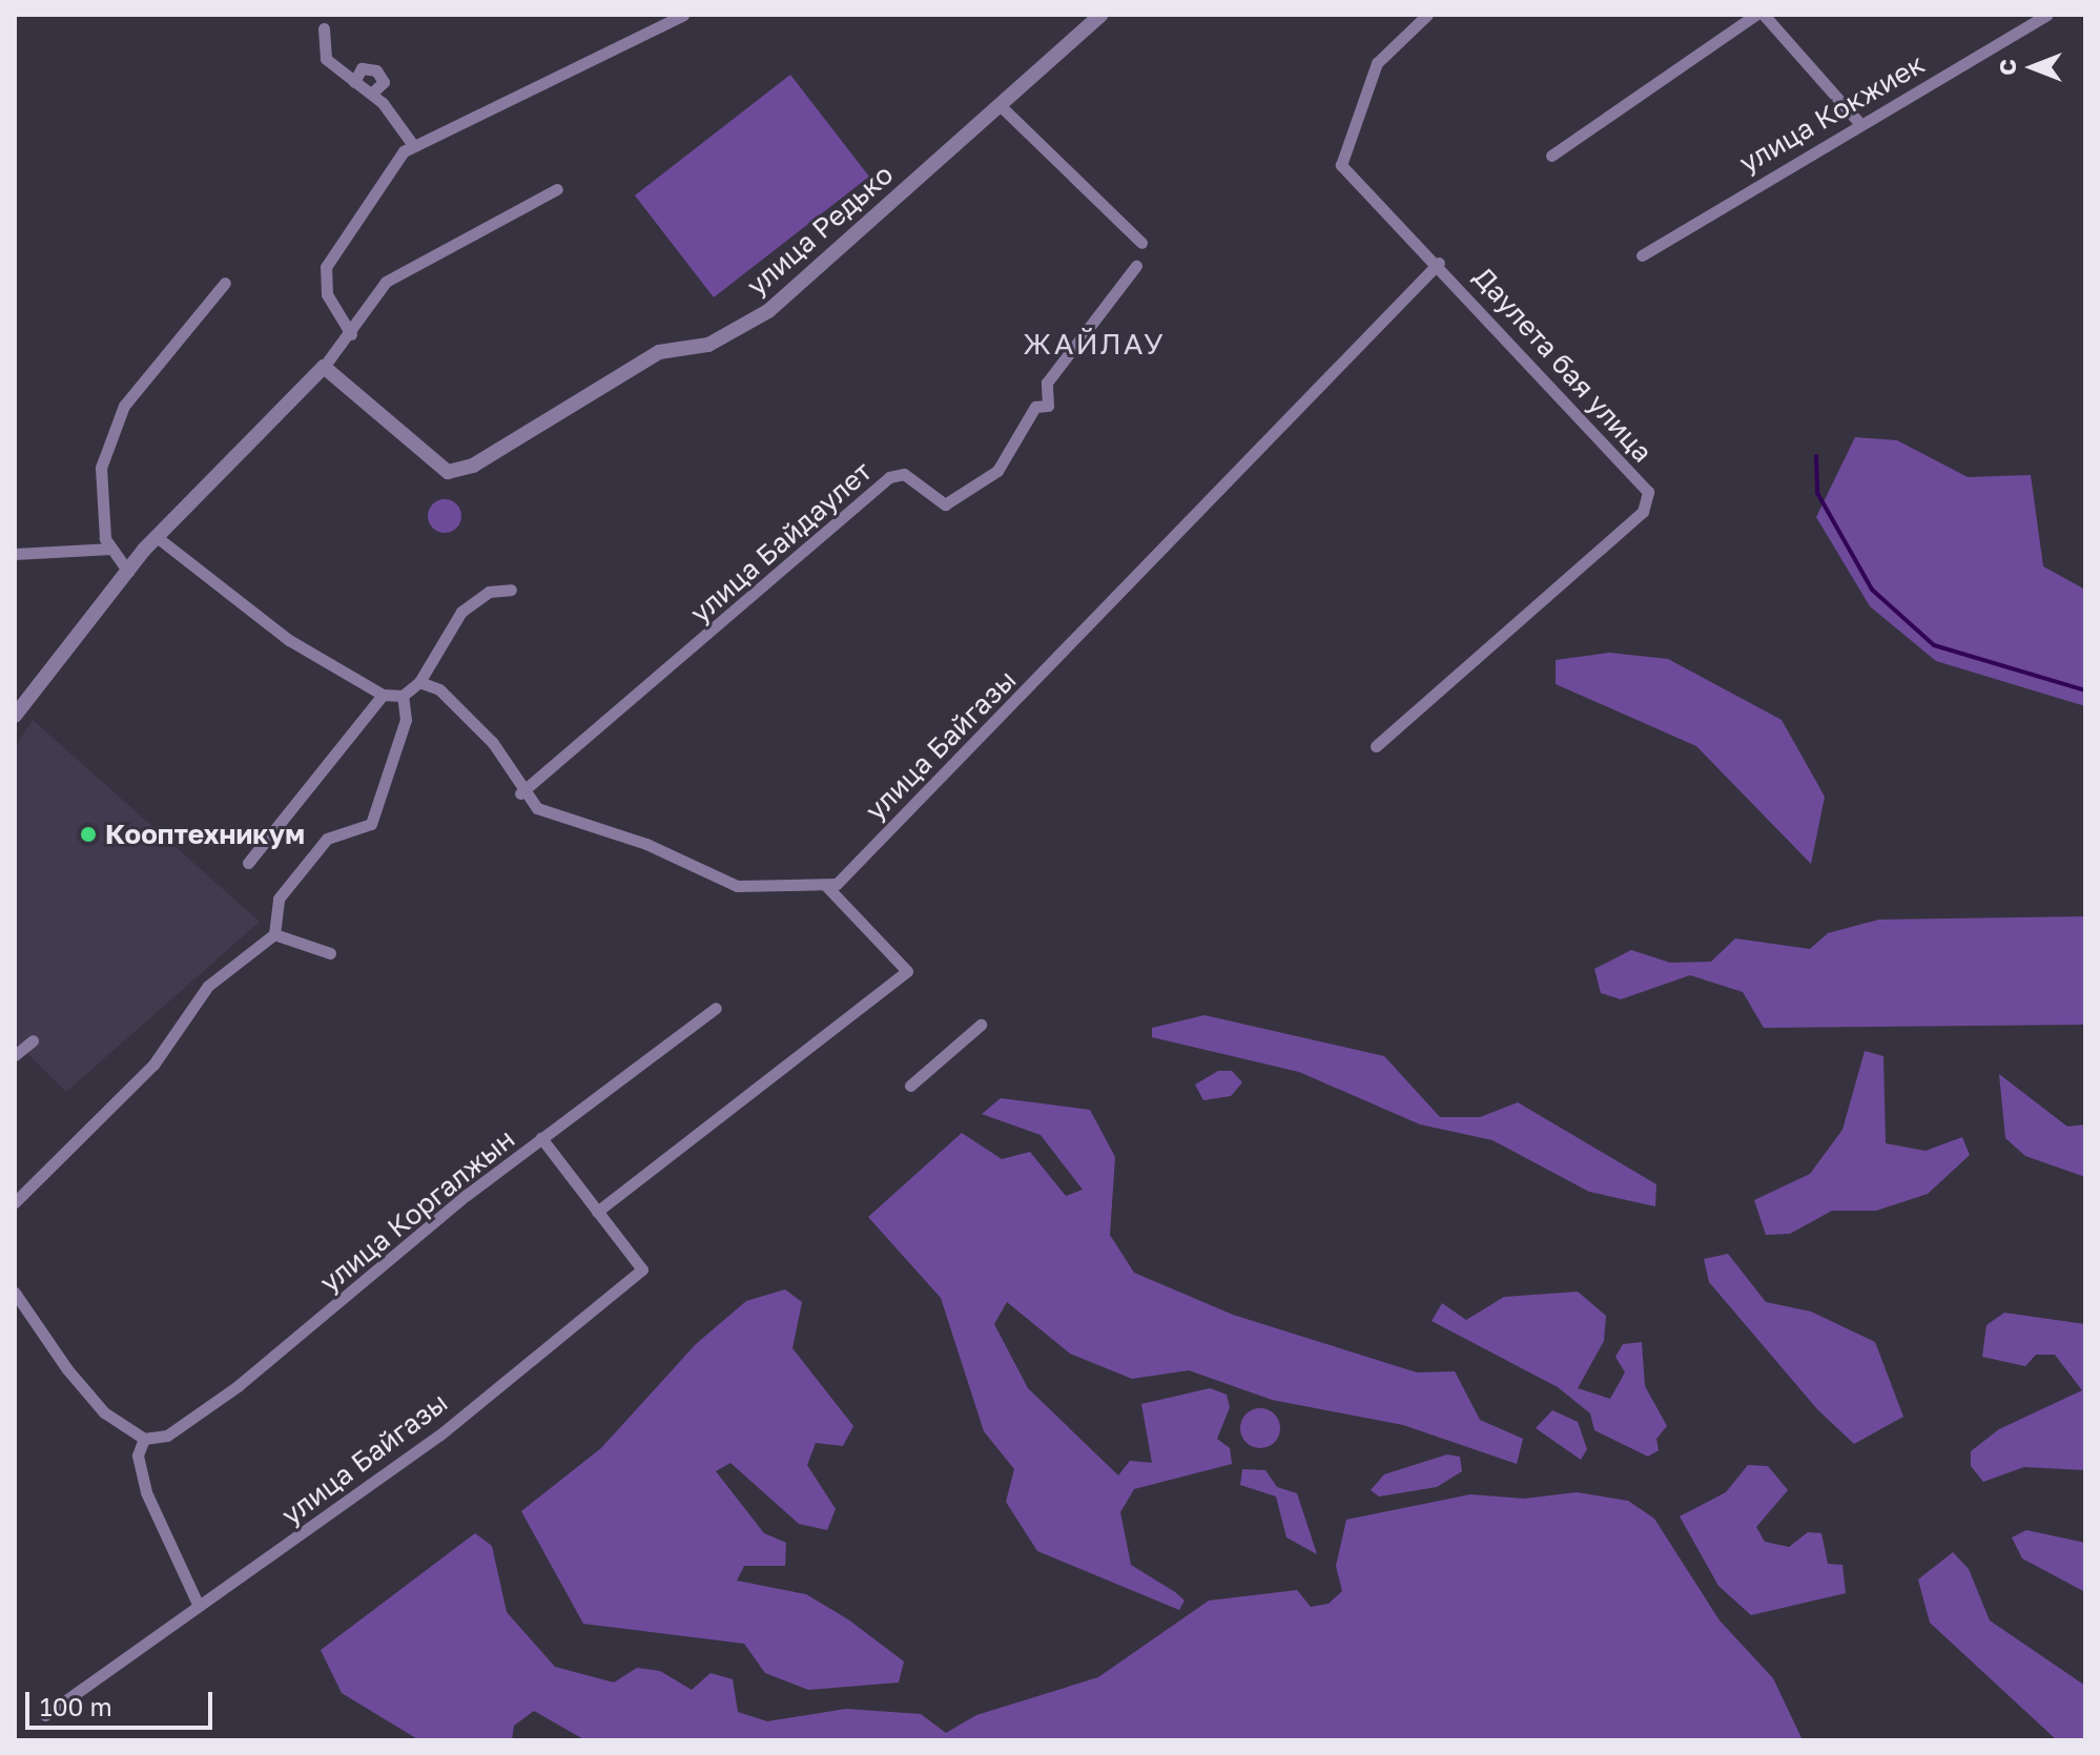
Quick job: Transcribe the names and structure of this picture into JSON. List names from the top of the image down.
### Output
{
  "streets": {
    "street": [
      "улица Кокжиек",
      "улица Редько",
      "Даулета бая улица",
      "улица Байдаулет",
      "улица Байгазы",
      "улица Коргалжын"
    ]
  },
  "crossings": [
    ["Даулета бая улица", "улица Байгазы"],
    ["улица Байгазы", "улица Коргалжын"]
  ],
  "districts": ["ЖАЙЛАУ"],
  "places": ["Кооптехникум"],
  "scale_bar": "100 m",
  "north": "left"
}
